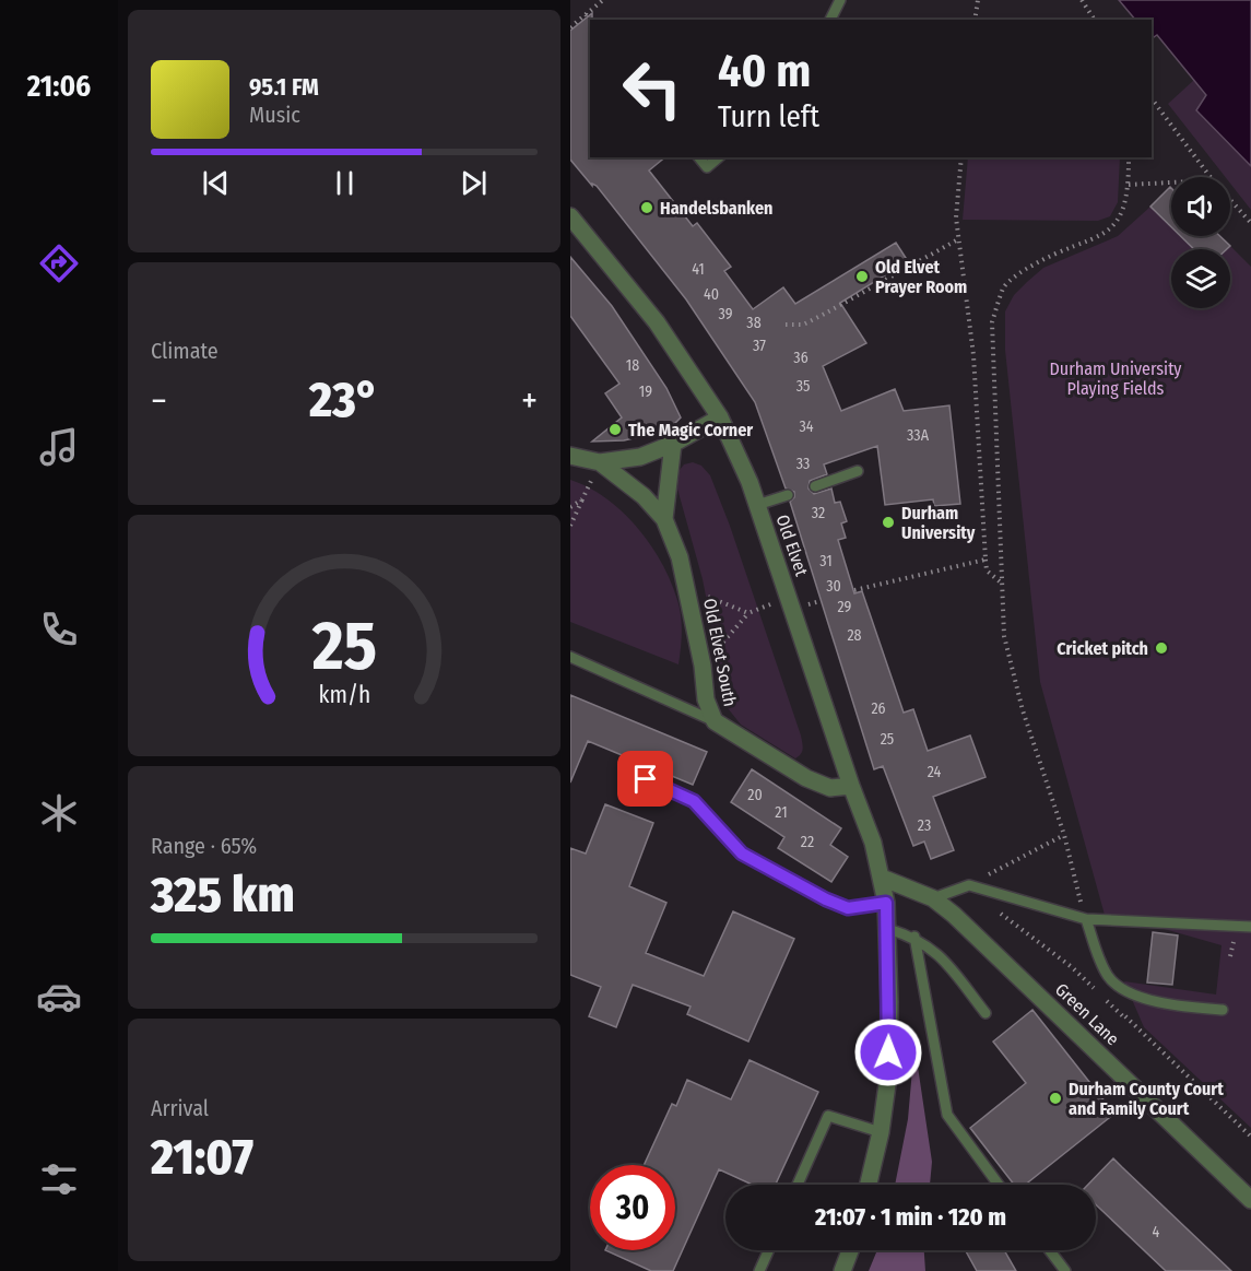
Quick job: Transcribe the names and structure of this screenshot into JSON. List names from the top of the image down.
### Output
{
  "streets": {
    "street": ["Old Elvet", "Old Elvet South", "Green Lane"]
  },
  "crossings": [
    ["Old Elvet", "Old Elvet South"],
    ["Old Elvet", "Green Lane"]
  ],
  "parks": ["Durham University Playing Fields"],
  "places": [
    "Handelsbanken",
    "Old Elvet Prayer Room",
    "The Magic Corner",
    "Durham University",
    "Cricket pitch",
    "Durham County Court and Family Court"
  ],
  "house_numbers": [
    "41",
    "40",
    "39",
    "38",
    "37",
    "36",
    "18",
    "35",
    "19",
    "34",
    "33A",
    "33",
    "32",
    "31",
    "30",
    "29",
    "28",
    "26",
    "25",
    "24",
    "20",
    "21",
    "23",
    "22",
    "4"
  ],
  "page": {
    "tabs": "21:06",
    "turn": ["40 m", "Turn left"],
    "song": ["95.1 FM", "Music"],
    "tile": [
      "Climate",
      ["Range · 65%", "325 km"],
      ["Arrival", "21:07"]
    ],
    "heat": ["−", "23°", "+"],
    "limit": "30",
    "trip": "21:07 · 1 min · 120 m",
    "gauge": ["25", "km/h"]
  }
}
